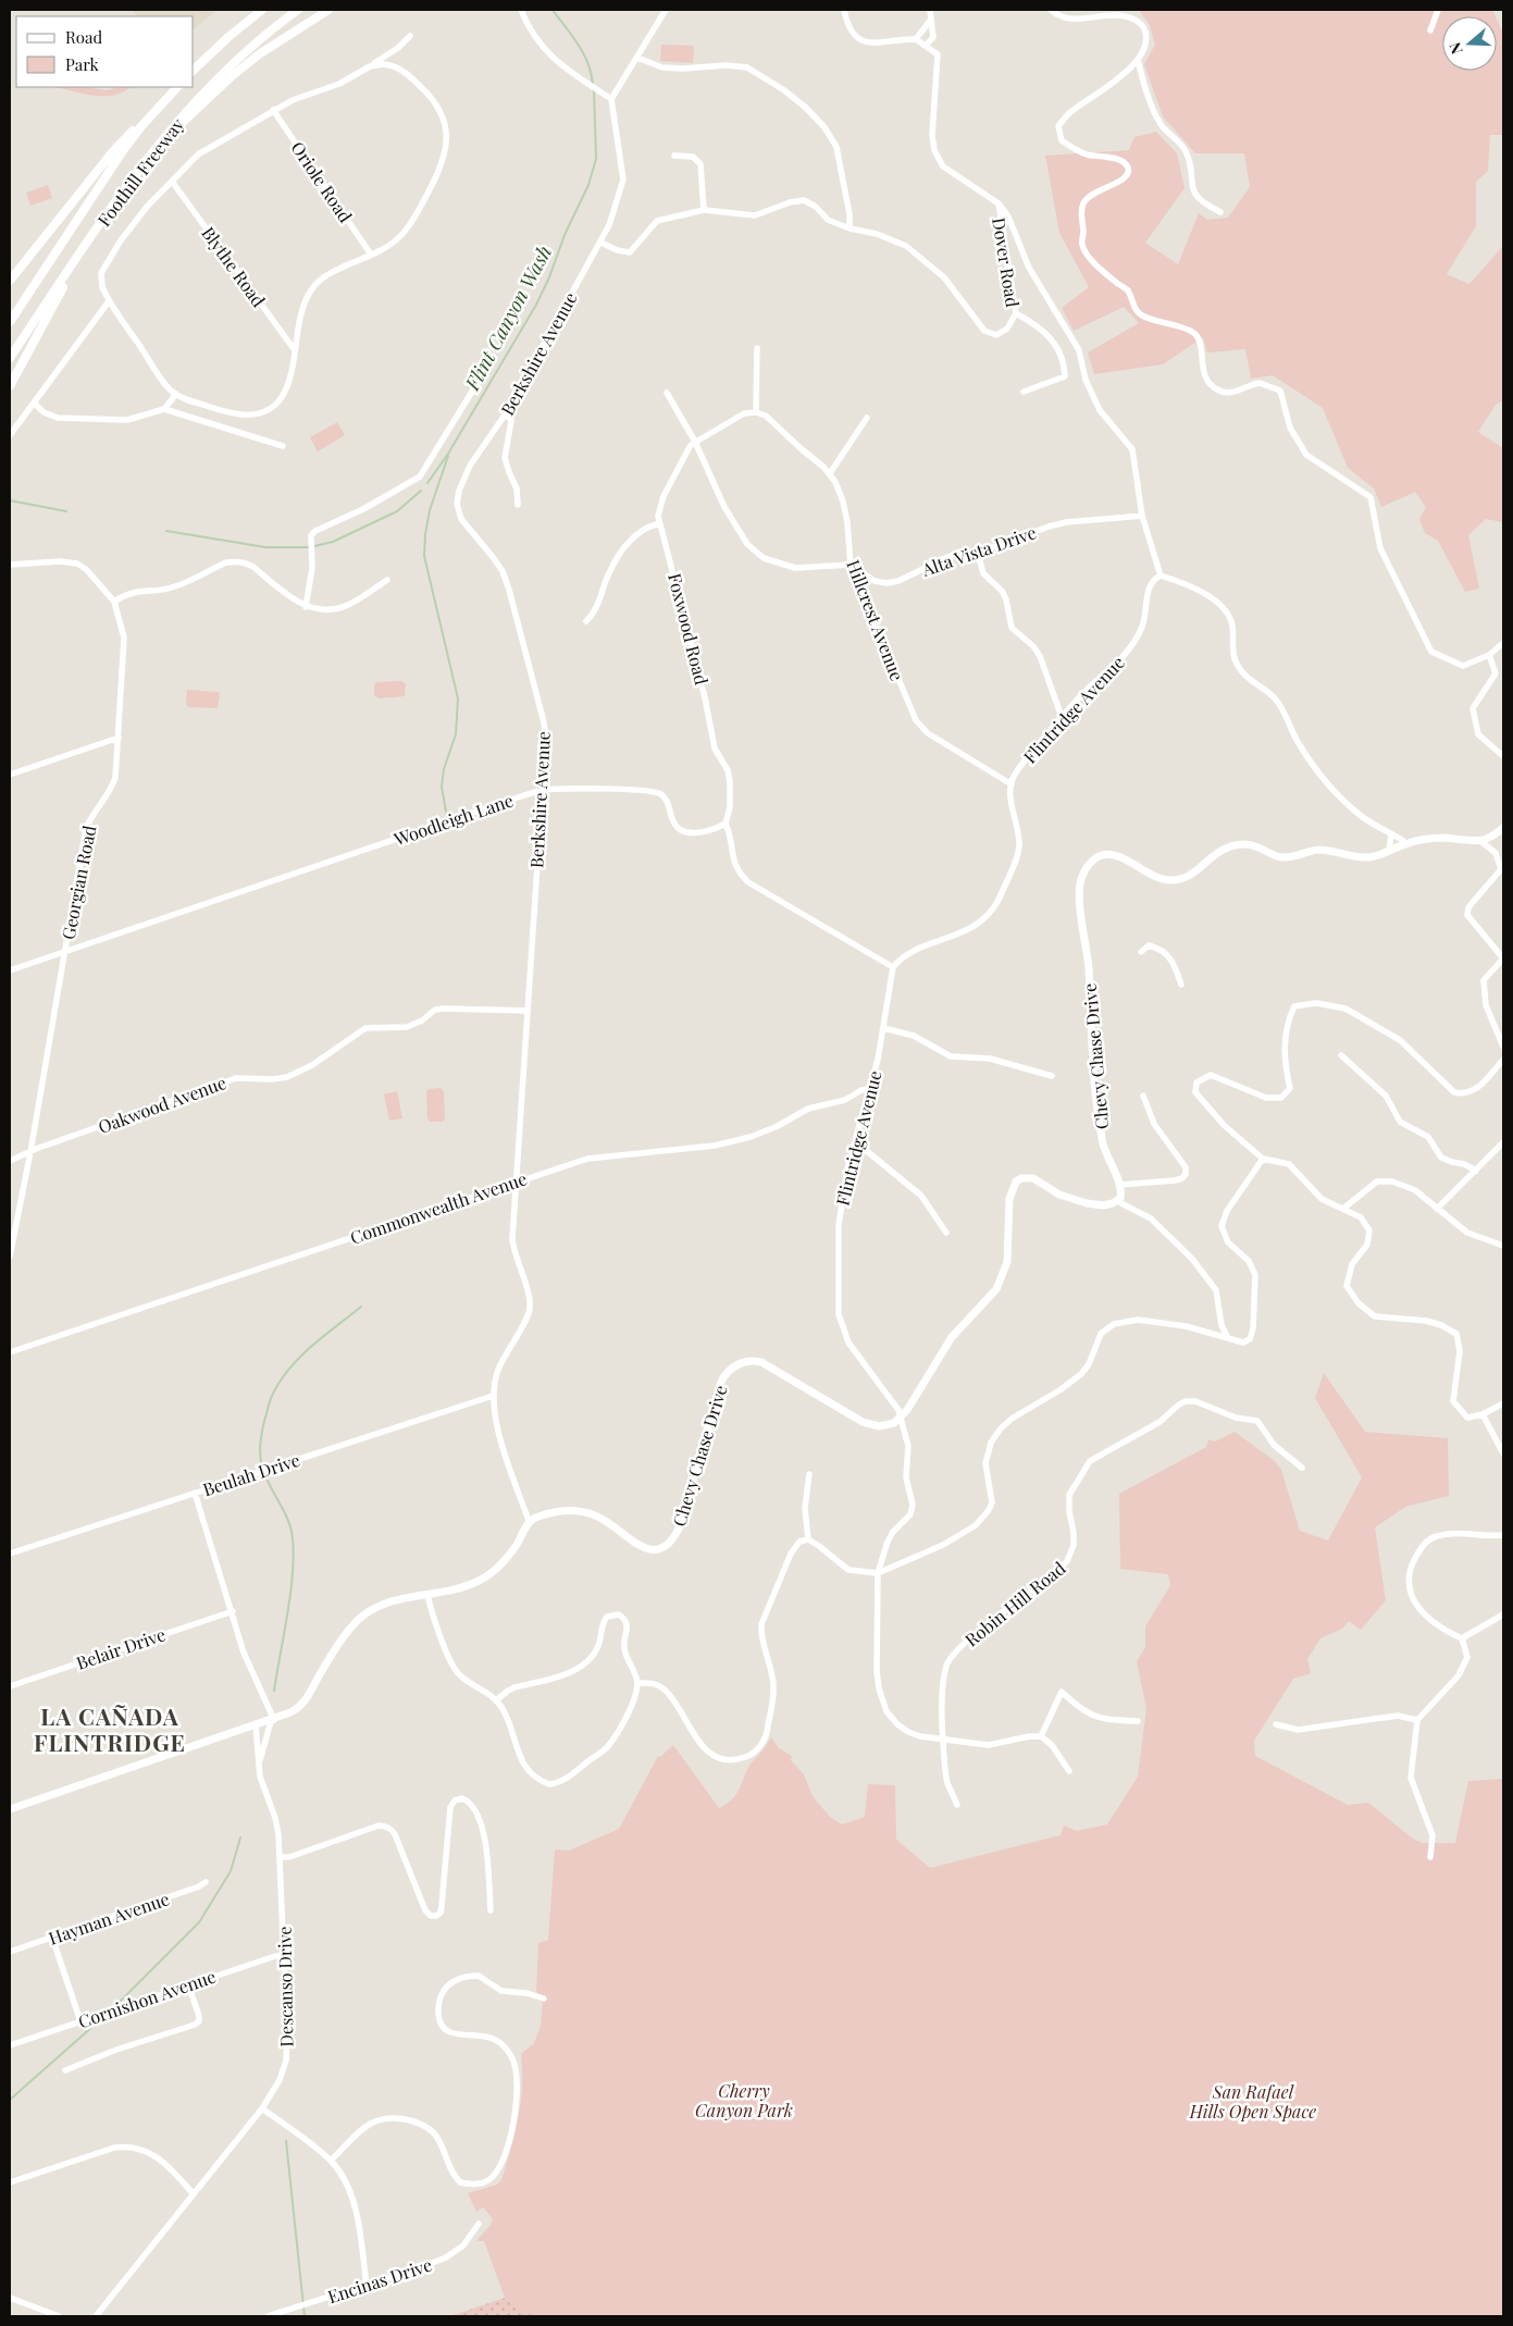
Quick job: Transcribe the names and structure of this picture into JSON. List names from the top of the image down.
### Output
{
  "streets": {
    "highway": ["Foothill Freeway"],
    "main road": ["Chevy Chase Drive"],
    "street": [
      "Oriole Road",
      "Dover Road",
      "Blythe Road",
      "Berkshire Avenue",
      "Alta Vista Drive",
      "Hillcrest Avenue",
      "Foxwood Road",
      "Flintridge Avenue",
      "Woodleigh Lane",
      "Georgian Road",
      "Oakwood Avenue",
      "Commonwealth Avenue",
      "Beulah Drive",
      "Robin Hill Road",
      "Belair Drive",
      "Hayman Avenue",
      "Descanso Drive",
      "Cornishon Avenue",
      "Encinas Drive"
    ]
  },
  "crossings": [
    ["Dover Road", "Berkshire Avenue"],
    ["Berkshire Avenue", "Woodleigh Lane"],
    ["Berkshire Avenue", "Chevy Chase Drive"],
    ["Berkshire Avenue", "Oakwood Avenue"],
    ["Berkshire Avenue", "Commonwealth Avenue"],
    ["Berkshire Avenue", "Beulah Drive"],
    ["Alta Vista Drive", "Hillcrest Avenue"],
    ["Hillcrest Avenue", "Flintridge Avenue"],
    ["Foxwood Road", "Woodleigh Lane"],
    ["Flintridge Avenue", "Chevy Chase Drive"],
    ["Flintridge Avenue", "Commonwealth Avenue"],
    ["Flintridge Avenue", "Robin Hill Road"],
    ["Woodleigh Lane", "Georgian Road"],
    ["Georgian Road", "Oakwood Avenue"],
    ["Descanso Drive", "Cornishon Avenue"]
  ],
  "districts": ["LA CAÑADA FLINTRIDGE"],
  "water": ["Flint Canyon Wash"],
  "parks": ["Cherry Canyon Park", "San Rafael Hills Open Space"],
  "legend": ["Road", "Park"],
  "north": "left"
}
